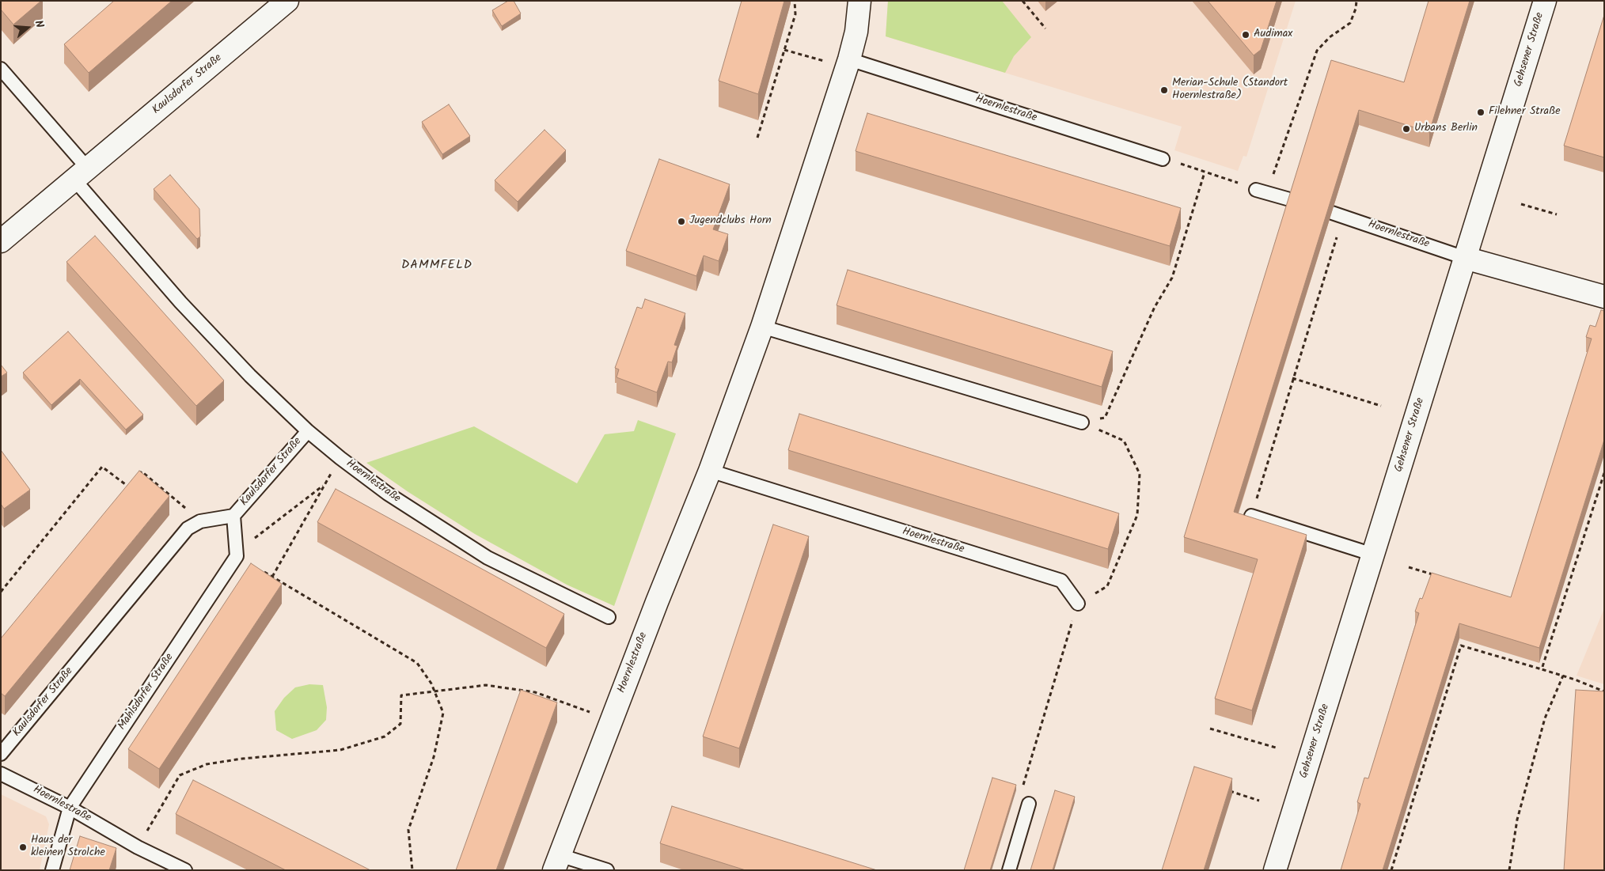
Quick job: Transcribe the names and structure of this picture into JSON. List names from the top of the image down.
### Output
{
  "streets": {
    "street": ["Gehsener Straße", "Kaulsdorfer Straße", "Hoernlestraße"],
    "lane": ["Mahlsdorfer Straße"]
  },
  "crossings": [
    ["Gehsener Straße", "Hoernlestraße"],
    ["Kaulsdorfer Straße", "Hoernlestraße"],
    ["Hoernlestraße", "Mahlsdorfer Straße"]
  ],
  "districts": ["DAMMFELD"],
  "places": [
    "Audimax",
    "Merian-Schule (Standort Hoernlestraße)",
    "Filehner Straße",
    "Urbans Berlin",
    "Jugendclubs Horn",
    "Haus der kleinen Strolche"
  ],
  "north": "right"
}
